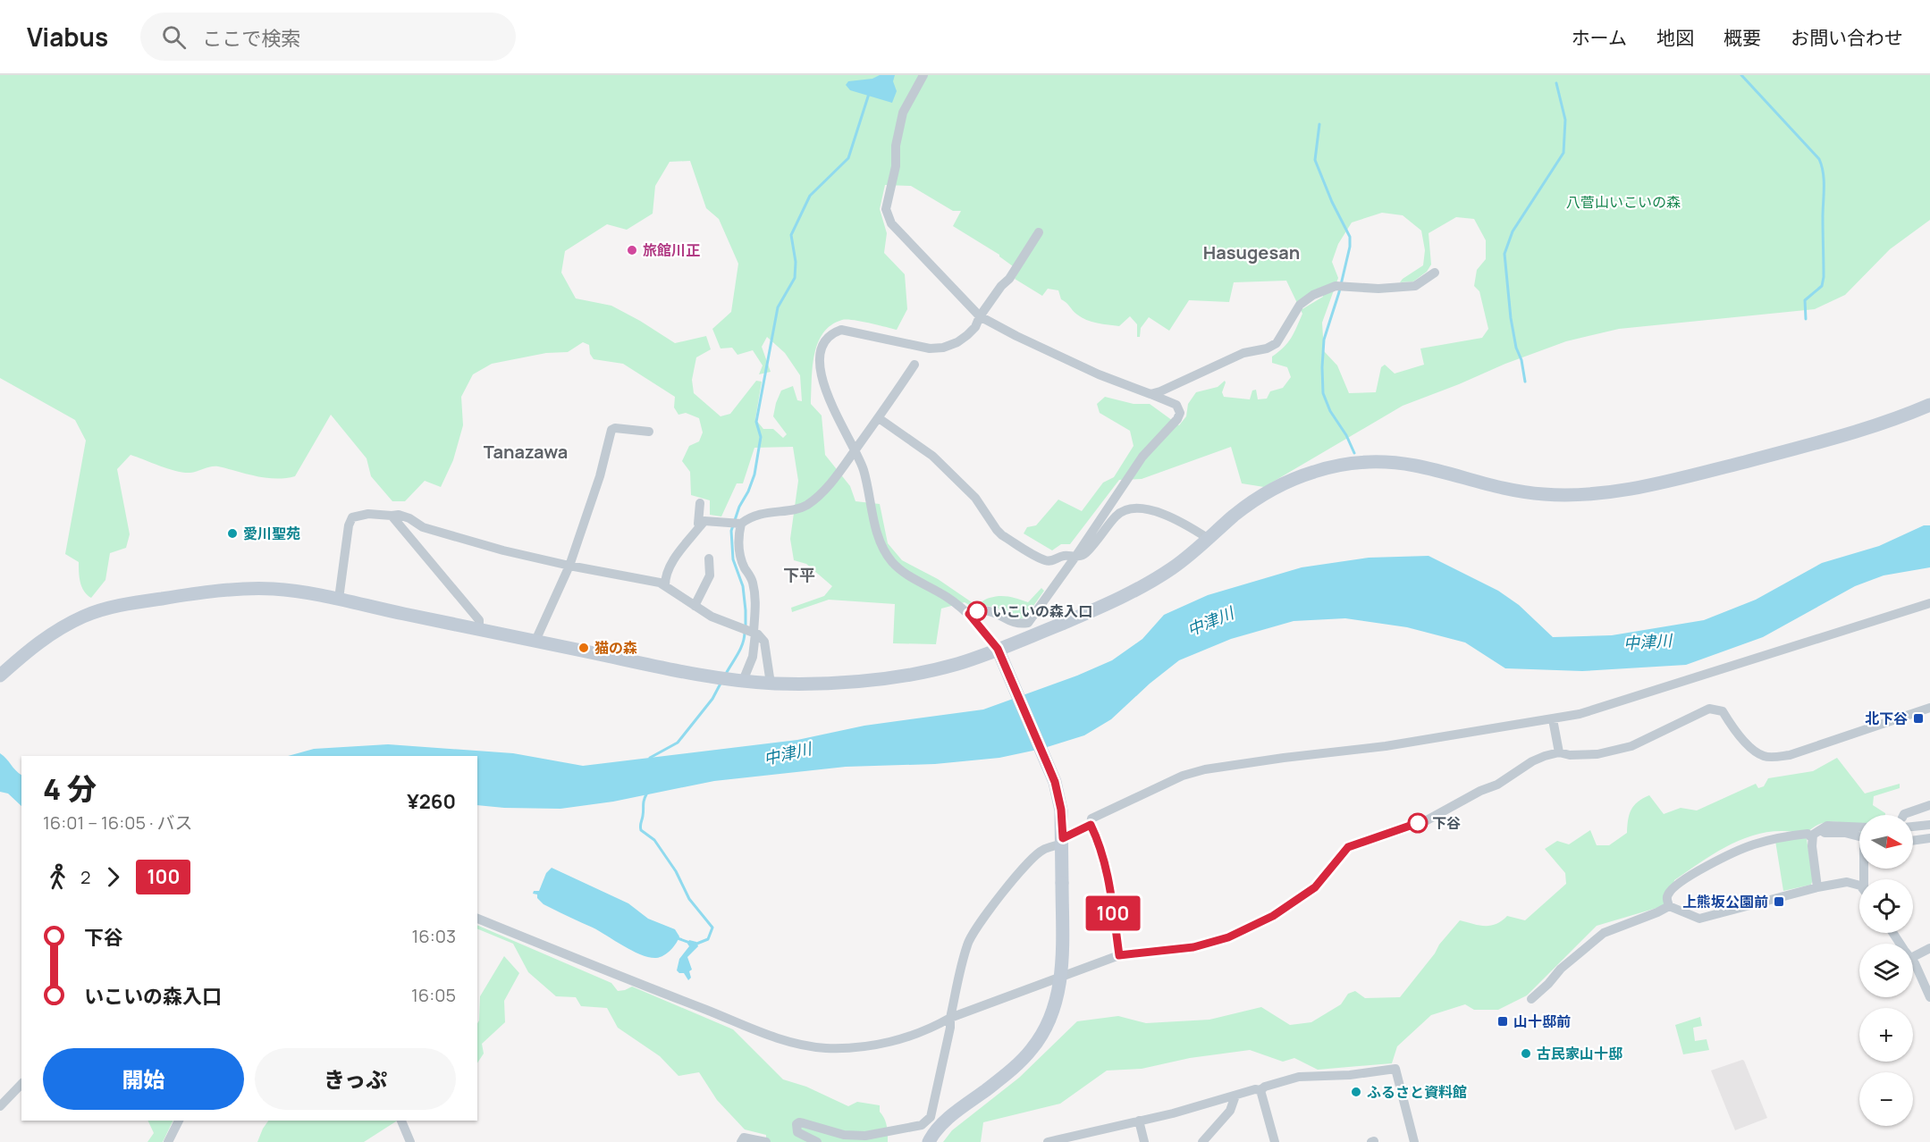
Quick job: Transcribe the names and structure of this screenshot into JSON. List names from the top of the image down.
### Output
{
  "districts": ["Hasugesan", "Tanazawa", "下平"],
  "water": ["中津川"],
  "parks": ["八菅山いこいの森"],
  "places": {
    "other": [
      "旅館川正",
      "愛川聖苑",
      "いこいの森入口",
      "猫の森",
      "下谷",
      "古民家山十邸",
      "ふるさと資料館"
    ],
    "transit": ["北下谷", "上熊坂公園前", "山十邸前"]
  },
  "lines": ["bus line 100"],
  "north": "right",
  "page": {
    "header": "Viabus",
    "search": "ここで検索",
    "nav": [
      "ホーム",
      "地図",
      "概要",
      "お問い合わせ"
    ],
    "on_map": "100",
    "heading": ["4 分", "16:01 – 16:05 · バス", "¥260"],
    "map_buttons": ["+", "−"],
    "legs": ["2", "100"],
    "list": [
      {
        "name": "下谷",
        "value": "16:03"
      },
      {
        "name": "いこいの森入口",
        "value": "16:05"
      }
    ],
    "buttons": ["開始", "きっぷ"]
  }
}
